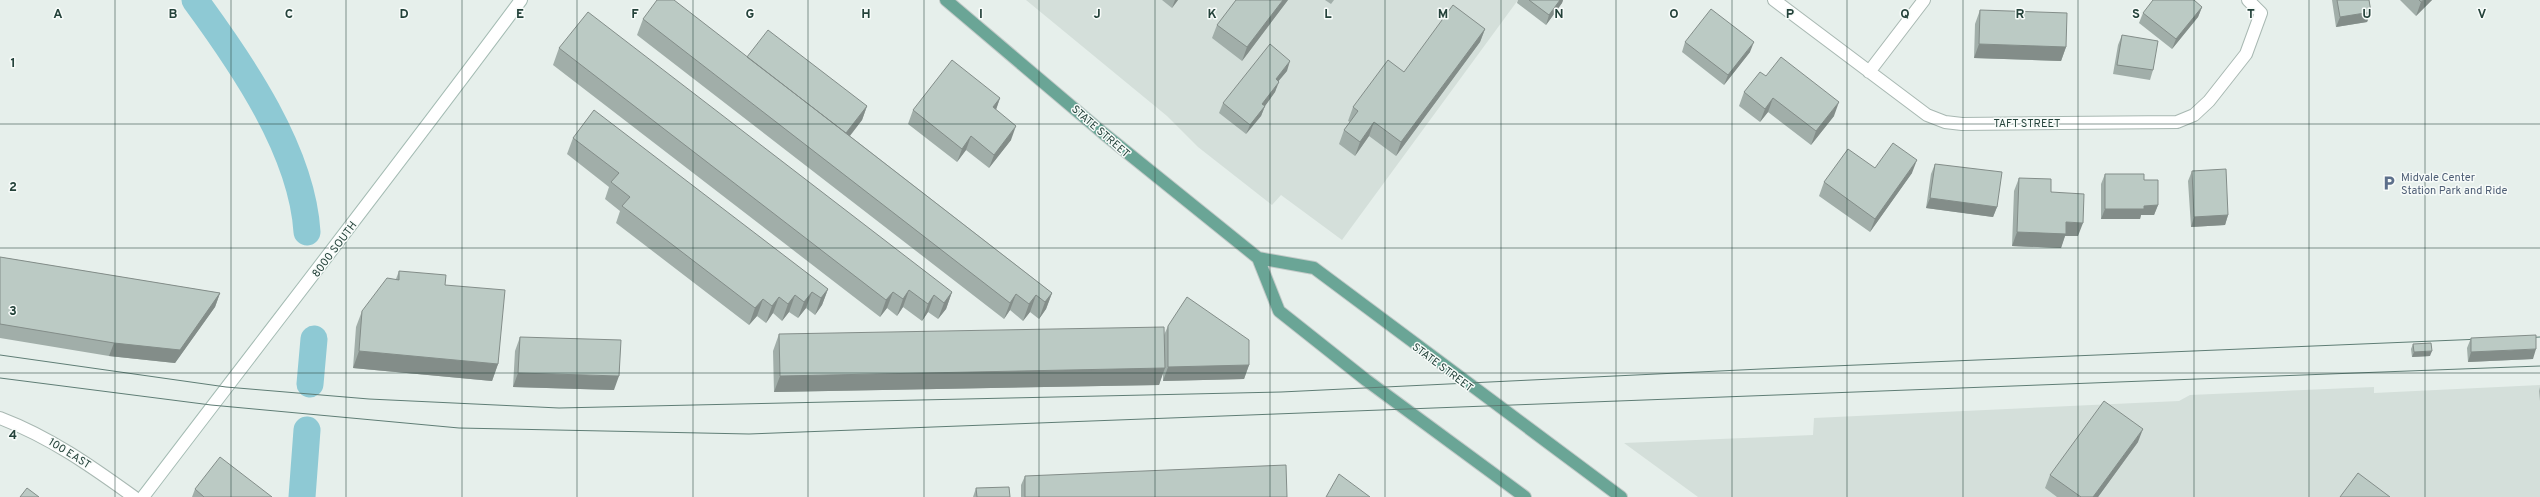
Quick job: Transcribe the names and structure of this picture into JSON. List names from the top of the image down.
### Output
{
  "streets": {
    "main road": ["STATE STREET"],
    "street": ["TAFT STREET", "8000 SOUTH", "100 EAST"]
  },
  "places": {
    "parking": ["Midvale Center Station Park and Ride"]
  },
  "grid": {
    "columns": [
      "A",
      "B",
      "C",
      "D",
      "E",
      "F",
      "G",
      "H",
      "I",
      "J",
      "K",
      "L",
      "M",
      "N",
      "O",
      "P",
      "Q",
      "R",
      "S",
      "T",
      "U",
      "V"
    ],
    "rows": [
      "1",
      "2",
      "3",
      "4"
    ]
  }
}
